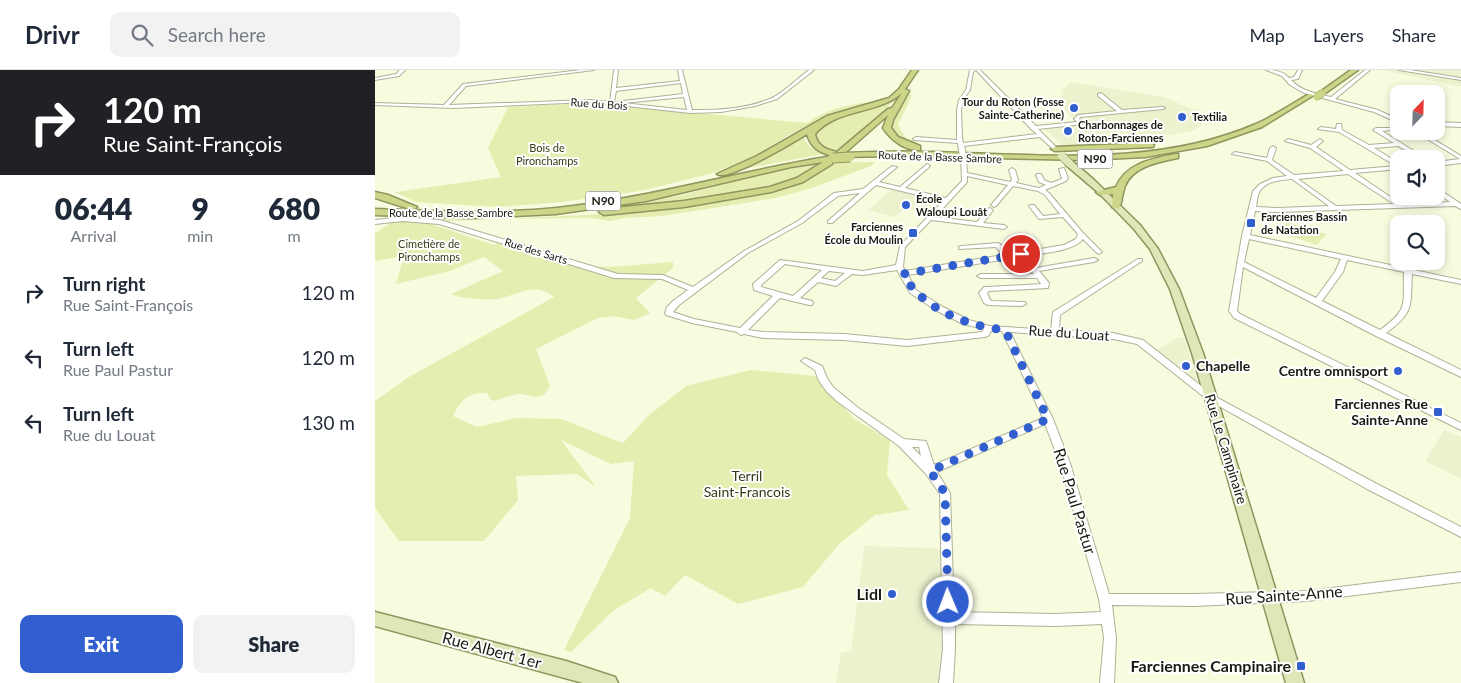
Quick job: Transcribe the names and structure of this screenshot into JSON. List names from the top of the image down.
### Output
{
  "streets": {
    "highway": ["Route de la Basse Sambre", "N90"],
    "main road": ["Rue Le Campinaire", "Rue Albert 1er"],
    "street": [
      "Rue du Bois",
      "Rue des Sarts",
      "Rue du Louat",
      "Rue Paul Pastur",
      "Rue Sainte-Anne"
    ]
  },
  "crossings": [
    ["Rue du Louat", "Rue Le Campinaire"],
    ["Rue du Louat", "Rue Paul Pastur"],
    ["Rue Le Campinaire", "Rue Sainte-Anne"],
    ["Rue Paul Pastur", "Rue Sainte-Anne"]
  ],
  "parks": ["Bois de Pironchamps", "Cimetière de Pironchamps", "Terril Saint-Francois"],
  "places": {
    "other": [
      "Tour du Roton (Fosse Sainte-Catherine)",
      "Textilia",
      "Charbonnages de Roton-Farciennes",
      "École Waloupi Louât",
      "Chapelle",
      "Centre omnisport",
      "Lidl"
    ],
    "transit": [
      "Farciennes Bassin de Natation",
      "Farciennes École du Moulin",
      "Farciennes Rue Sainte-Anne",
      "Farciennes Campinaire"
    ]
  },
  "north": "top right",
  "page": {
    "header": "Drivr",
    "search": "Search here",
    "nav": ["Map", "Layers", "Share"],
    "turn": ["120 m", "Rue Saint-François"],
    "eta": [
      "06:44",
      "Arrival",
      "9",
      "min",
      "680",
      "m"
    ],
    "list": [
      {
        "name": "Turn right",
        "note": "Rue Saint-François",
        "value": "120 m"
      },
      {
        "name": "Turn left",
        "note": "Rue Paul Pastur",
        "value": "120 m"
      },
      {
        "name": "Turn left",
        "note": "Rue du Louat",
        "value": "130 m"
      }
    ],
    "buttons": ["Exit", "Share"]
  }
}
